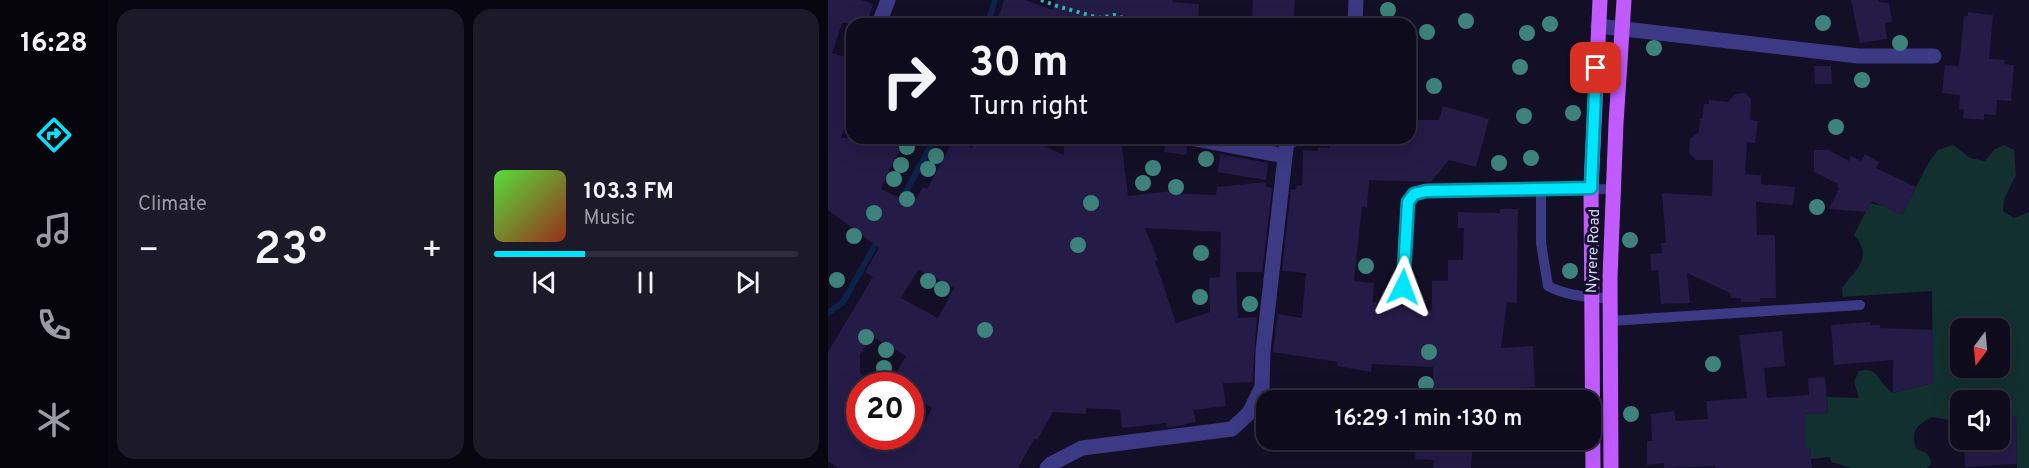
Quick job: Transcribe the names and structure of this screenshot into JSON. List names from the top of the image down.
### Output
{
  "streets": {
    "main road": ["Nyrere Road"]
  },
  "north": "bottom",
  "page": {
    "tabs": "16:28",
    "tile": "Climate",
    "turn": ["30 m", "Turn right"],
    "song": ["103.3 FM", "Music"],
    "heat": ["−", "23°", "+"],
    "limit": "20",
    "trip": "16:29 · 1 min · 130 m"
  }
}
